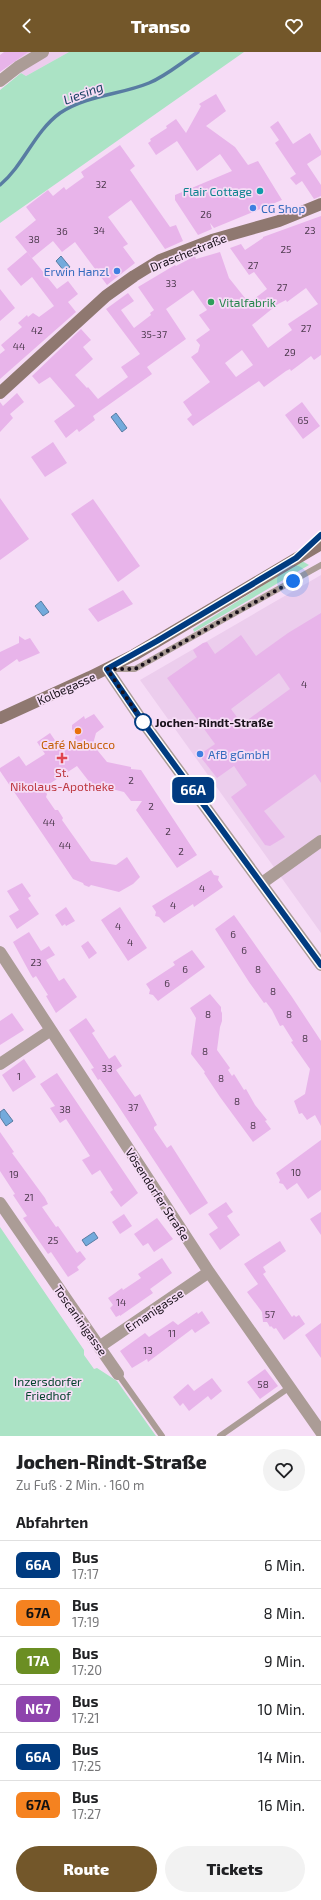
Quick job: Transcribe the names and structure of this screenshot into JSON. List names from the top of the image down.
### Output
{
  "streets": {
    "main road": ["Draschestraße", "Kolbegasse"],
    "street": ["Vösendorfer Straße", "Ernanigasse", "Toscaninigasse"]
  },
  "crossings": [
    ["Vösendorfer Straße", "Ernanigasse"],
    ["Ernanigasse", "Toscaninigasse"]
  ],
  "water": ["Liesing"],
  "parks": ["Inzersdorfer Friedhof"],
  "places": {
    "other": [
      "Flair Cottage",
      "CG Shop",
      "Erwin Hanzl",
      "Vitalfabrik",
      "Jochen-Rindt-Straße",
      "Café Nabucco",
      "AfB gGmbH"
    ],
    "health": ["St. Nikolaus-Apotheke"]
  },
  "lines": ["bus line 66A"],
  "house_numbers": [
    "32",
    "26",
    "34",
    "23",
    "36",
    "38",
    "25",
    "27",
    "33",
    "27",
    "27",
    "42",
    "35-37",
    "44",
    "29",
    "65",
    "4",
    "2",
    "2",
    "44",
    "2",
    "44",
    "2",
    "4",
    "4",
    "4",
    "6",
    "4",
    "6",
    "23",
    "6",
    "8",
    "6",
    "8",
    "8",
    "8",
    "8",
    "8",
    "33",
    "1",
    "8",
    "8",
    "37",
    "38",
    "8",
    "10",
    "19",
    "21",
    "25",
    "14",
    "57",
    "11",
    "13",
    "58"
  ],
  "page": {
    "header": "Transo",
    "on_map": "66A",
    "heading": [
      ["Jochen-Rindt-Straße", "Zu Fuß · 2 Min. · 160 m"],
      "Abfahrten"
    ],
    "list": [
      {
        "mark": "66A",
        "name": "Bus",
        "note": "17:17",
        "value": "6 Min."
      },
      {
        "mark": "67A",
        "name": "Bus",
        "note": "17:19",
        "value": "8 Min."
      },
      {
        "mark": "17A",
        "name": "Bus",
        "note": "17:20",
        "value": "9 Min."
      },
      {
        "mark": "N67",
        "name": "Bus",
        "note": "17:21",
        "value": "10 Min."
      },
      {
        "mark": "66A",
        "name": "Bus",
        "note": "17:25",
        "value": "14 Min."
      },
      {
        "mark": "67A",
        "name": "Bus",
        "note": "17:27",
        "value": "16 Min."
      }
    ],
    "buttons": ["Route", "Tickets"]
  }
}
